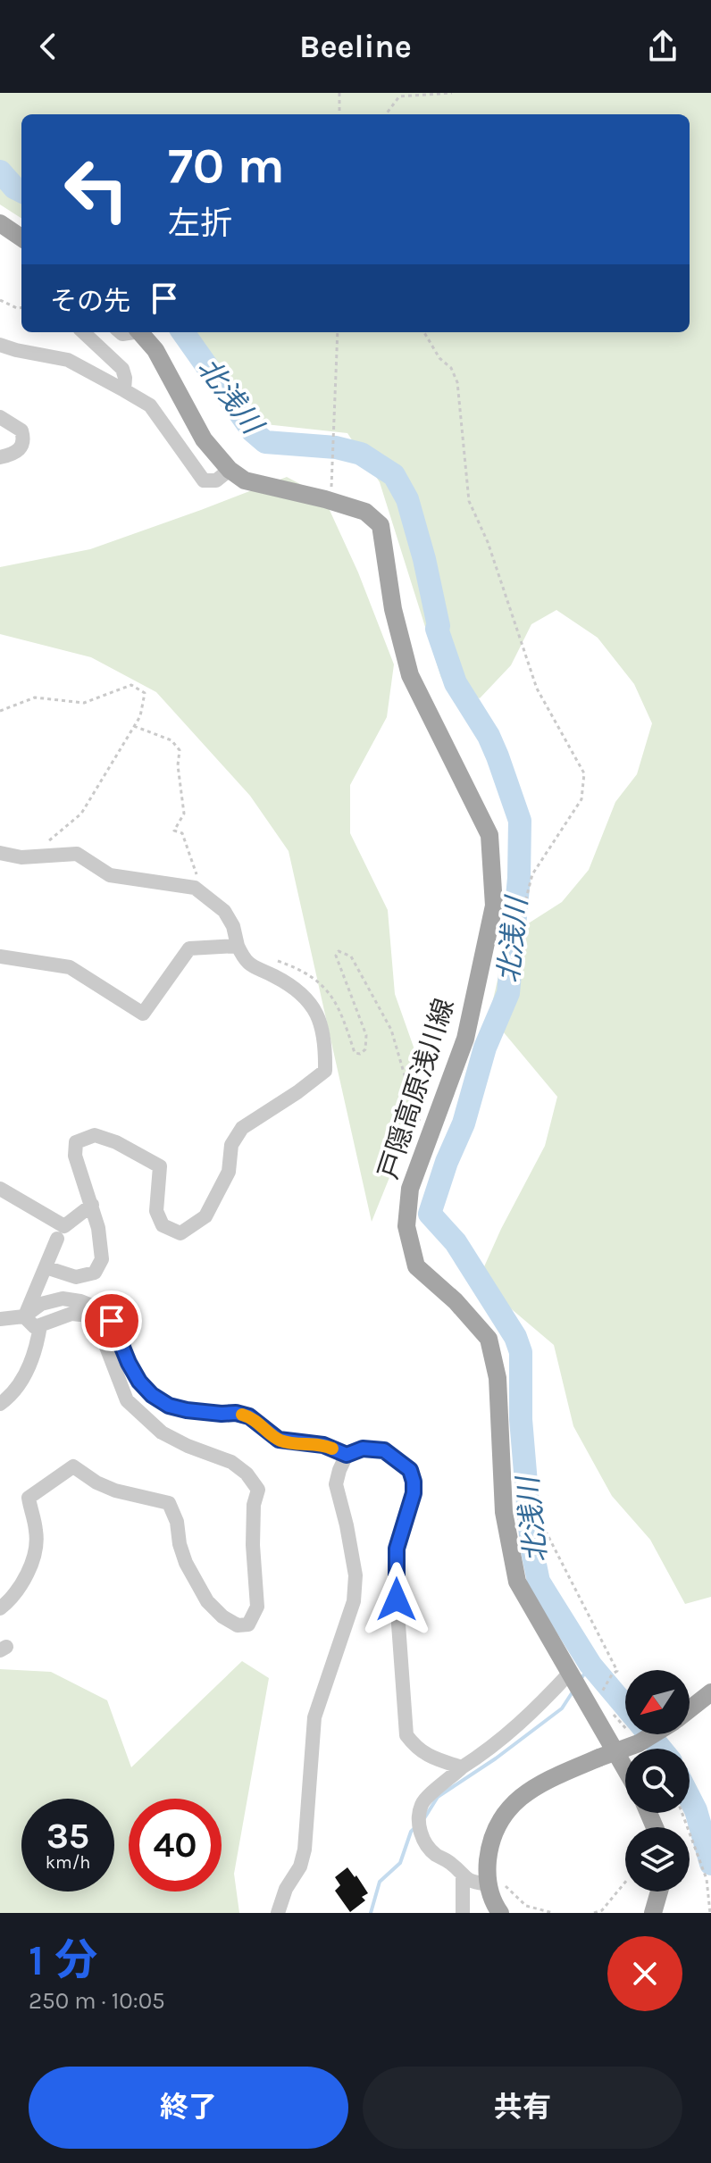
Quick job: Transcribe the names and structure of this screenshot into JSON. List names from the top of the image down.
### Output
{
  "streets": {
    "main road": ["戸隠高原浅川線"]
  },
  "water": ["北浅川"],
  "north": "bottom left",
  "page": {
    "header": "Beeline",
    "turn": ["70 m", "左折"],
    "then": "その先",
    "speed": "35 km/h",
    "limit": "40",
    "heading": ["1 分", "250 m · 10:05"],
    "buttons": ["終了", "共有"]
  }
}
